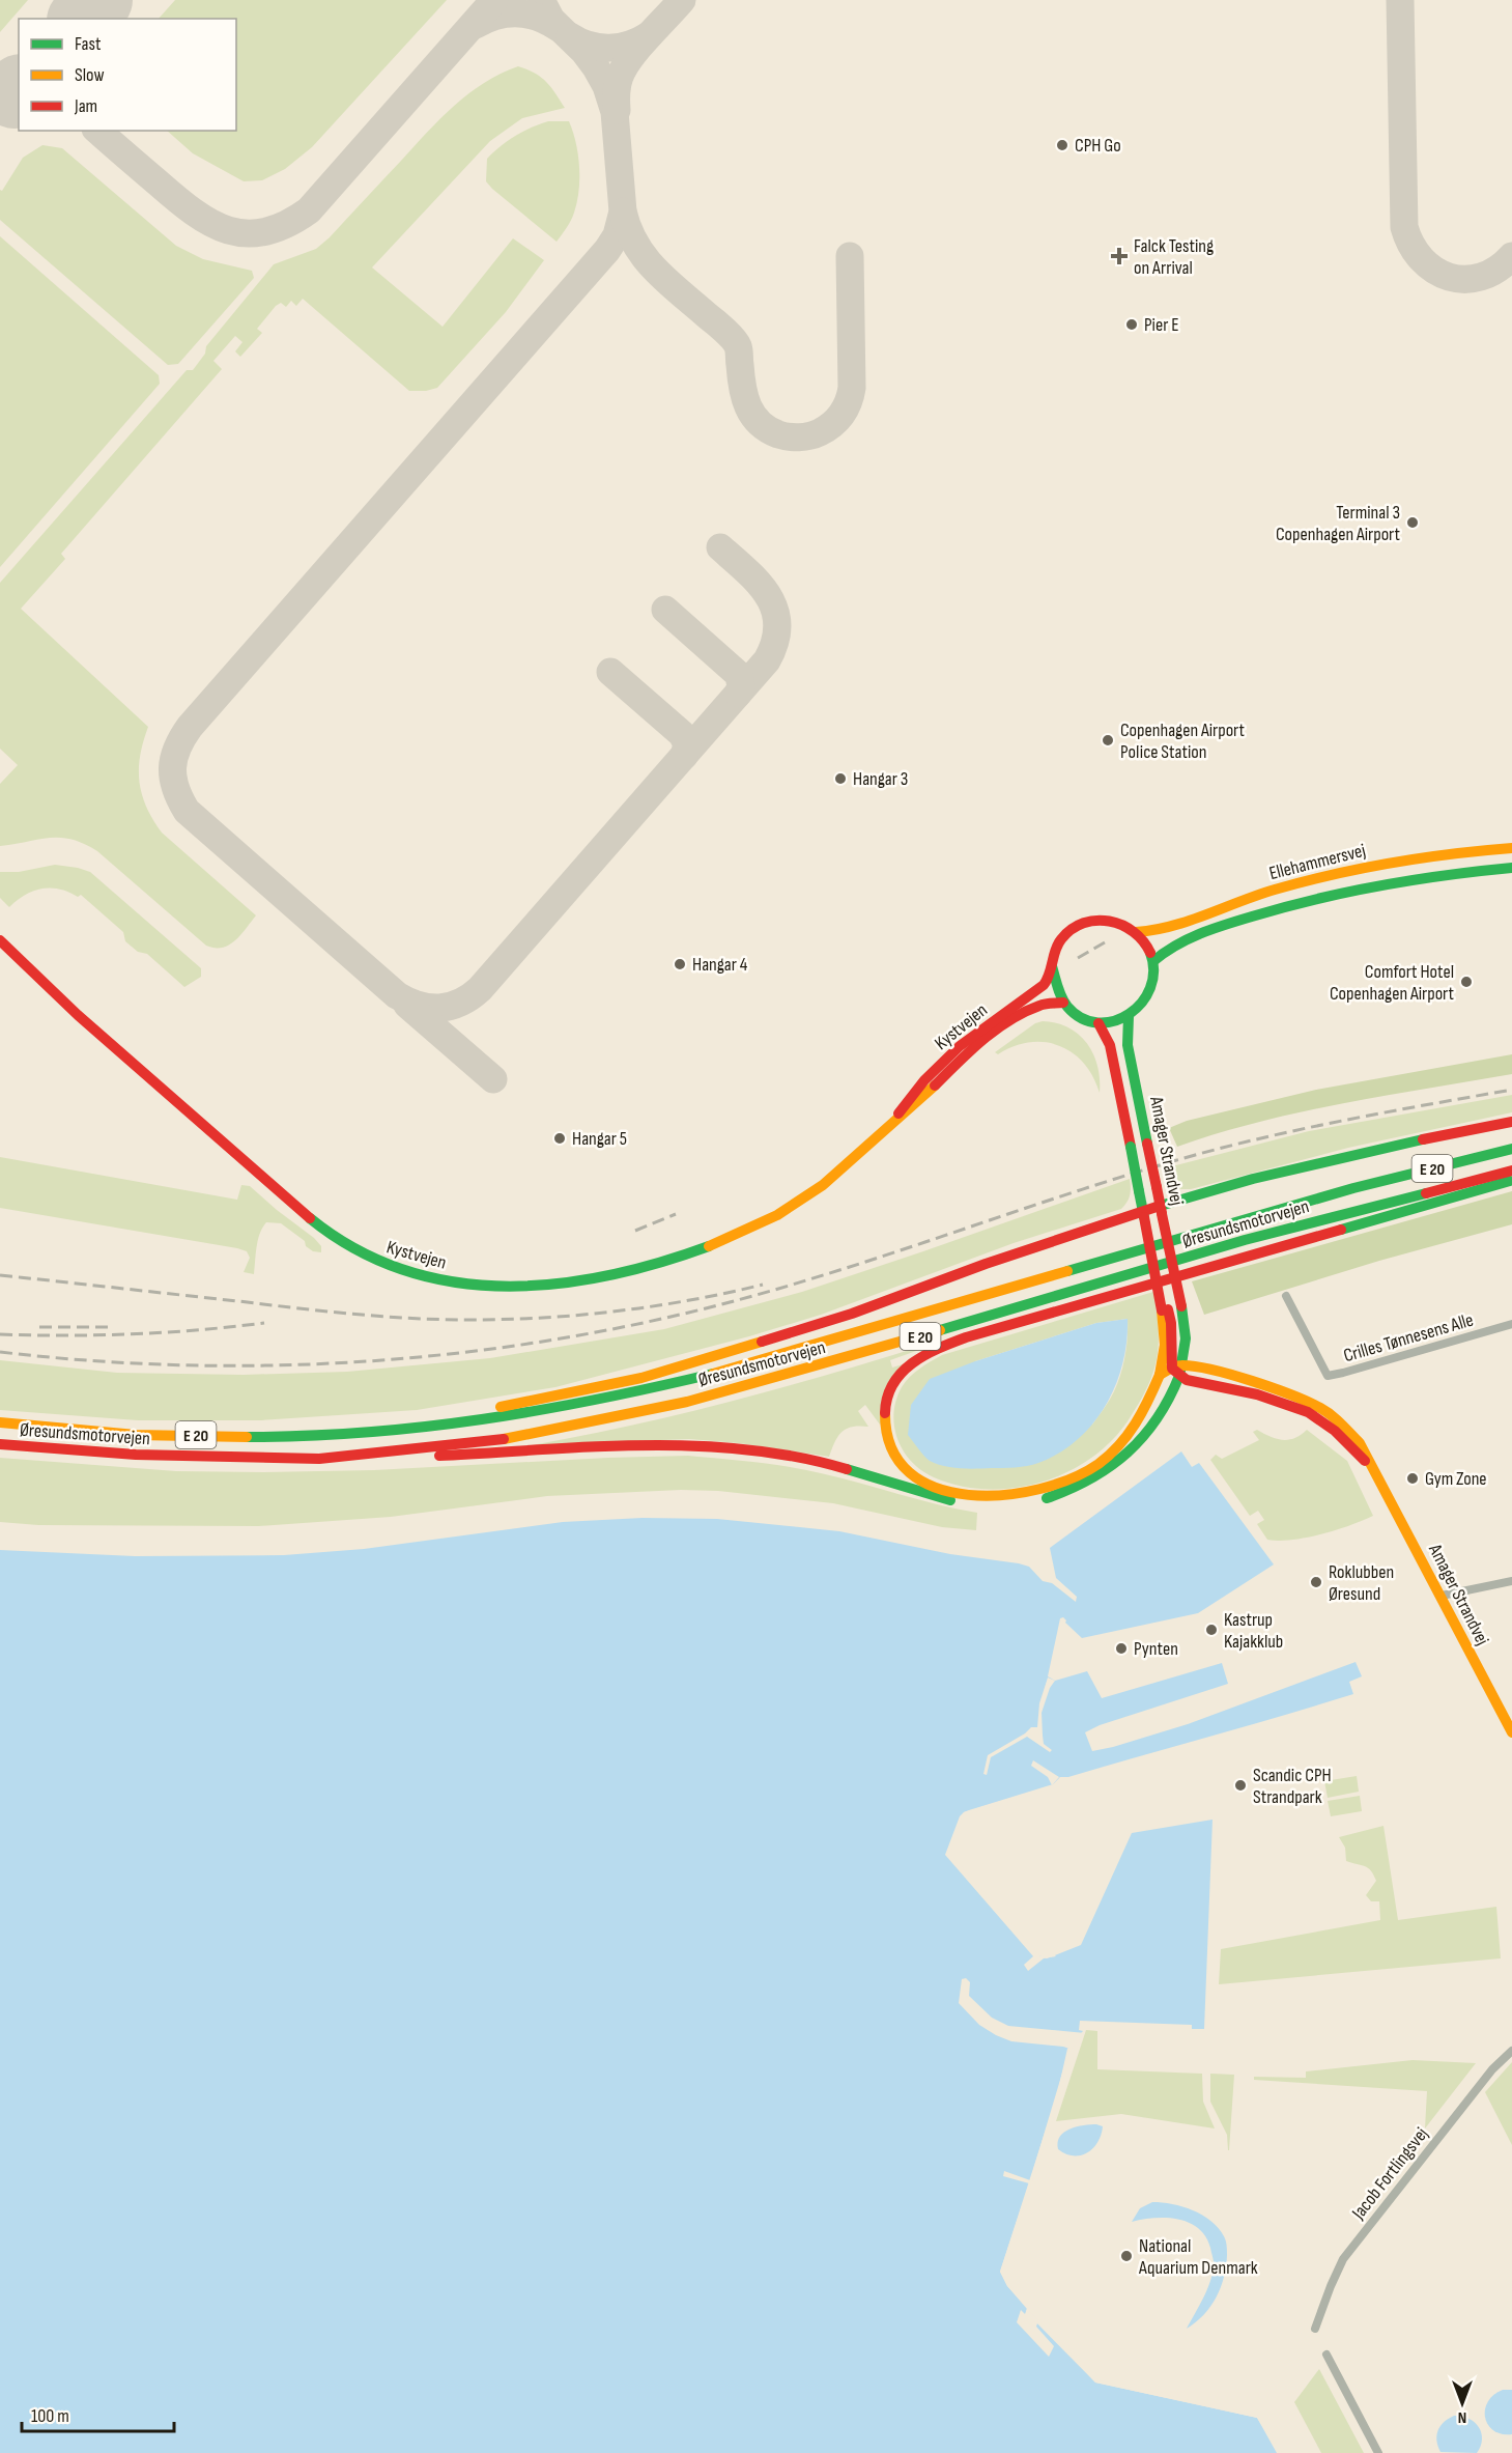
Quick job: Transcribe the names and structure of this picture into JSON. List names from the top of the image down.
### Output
{
  "streets": {
    "main road": [
      "Ellehammersvej",
      "Kystvejen",
      "Amager Strandvej",
      "E 20",
      "Øresundsmotorvejen"
    ],
    "street": ["Crilles Tønnesens Alle", "Jacob Fortlingsvej"]
  },
  "crossings": [
    ["Ellehammersvej", "Kystvejen"],
    ["Ellehammersvej", "Amager Strandvej"],
    ["Kystvejen", "Amager Strandvej"]
  ],
  "places": {
    "other": [
      "CPH Go",
      "Pier E",
      "Terminal 3 Copenhagen Airport",
      "Copenhagen Airport Police Station",
      "Hangar 3",
      "Hangar 4",
      "Comfort Hotel Copenhagen Airport",
      "Hangar 5",
      "Gym Zone",
      "Roklubben Øresund",
      "Kastrup Kajakklub",
      "Pynten",
      "Scandic CPH Strandpark",
      "National Aquarium Denmark"
    ],
    "health": ["Falck Testing on Arrival"]
  },
  "legend": ["Fast", "Slow", "Jam"],
  "scale_bar": "100 m",
  "north": "bottom"
}
